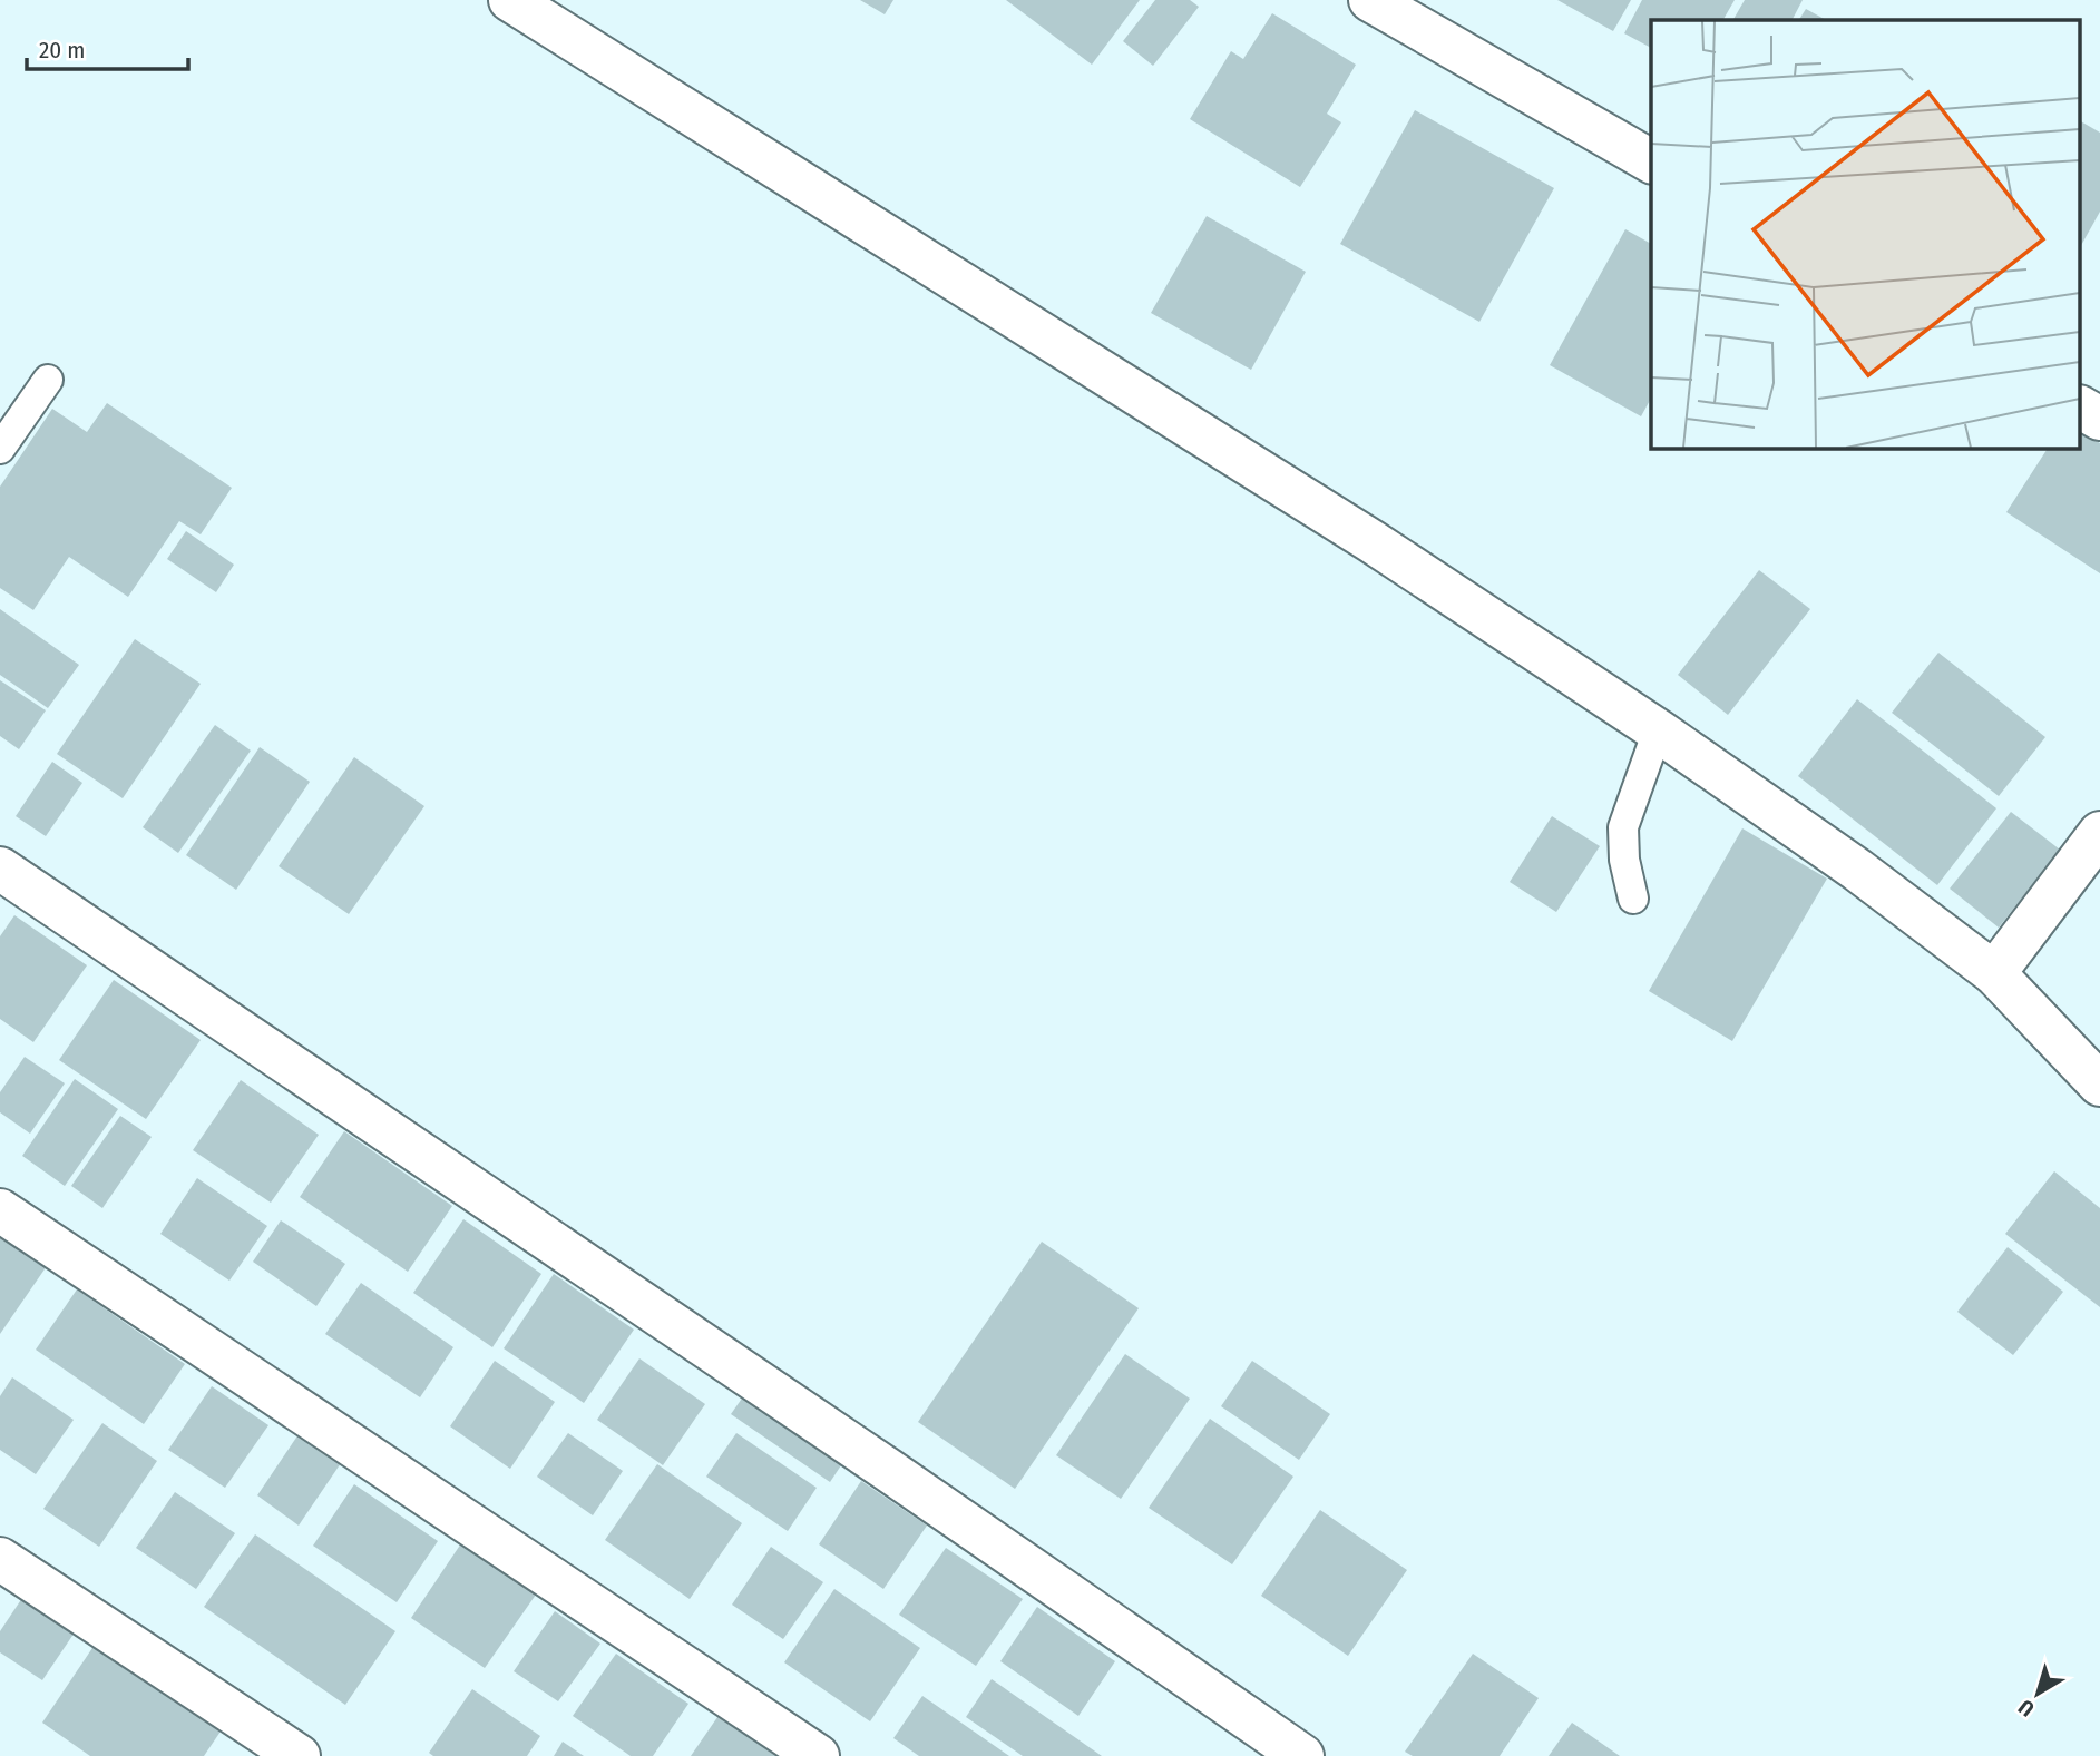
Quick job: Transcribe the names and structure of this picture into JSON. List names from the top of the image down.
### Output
{
  "scale_bar": "20 m",
  "north": "bottom left"
}
